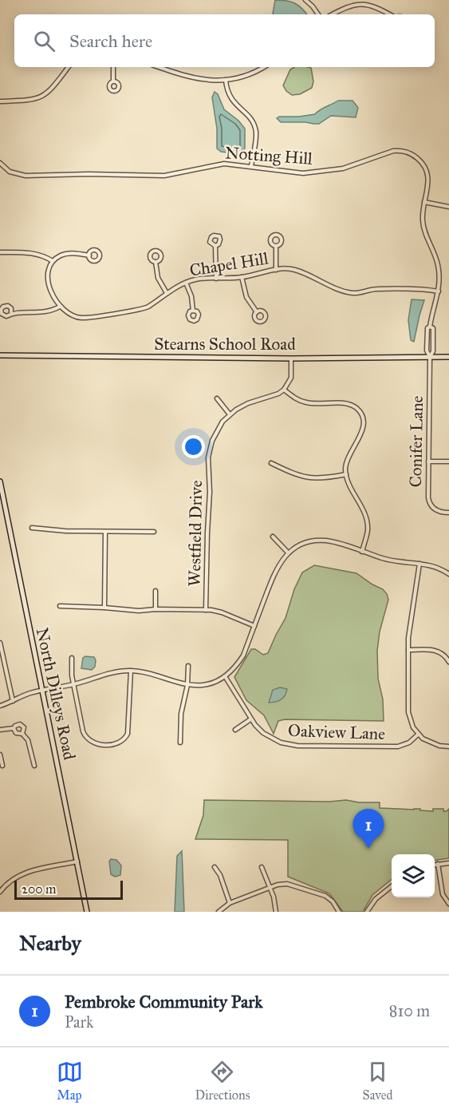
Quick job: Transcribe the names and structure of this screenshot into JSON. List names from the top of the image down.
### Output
{
  "streets": {
    "main road": ["Stearns School Road", "North Dilleys Road"],
    "street": [
      "Notting Hill",
      "Chapel Hill",
      "Conifer Lane",
      "Westfield Drive",
      "Oakview Lane"
    ]
  },
  "crossings": [
    ["Notting Hill", "Chapel Hill"],
    ["Notting Hill", "Stearns School Road"],
    ["Notting Hill", "Conifer Lane"],
    ["Stearns School Road", "Conifer Lane"]
  ],
  "scale_bar": "200 m",
  "page": {
    "search": "Search here",
    "pins": "1",
    "scale": "200 m",
    "heading": "Nearby",
    "list": [
      {
        "mark": "1",
        "name": "Pembroke Community Park",
        "note": "Park",
        "value": "810 m"
      }
    ],
    "nav": ["Map", "Directions", "Saved"]
  }
}
